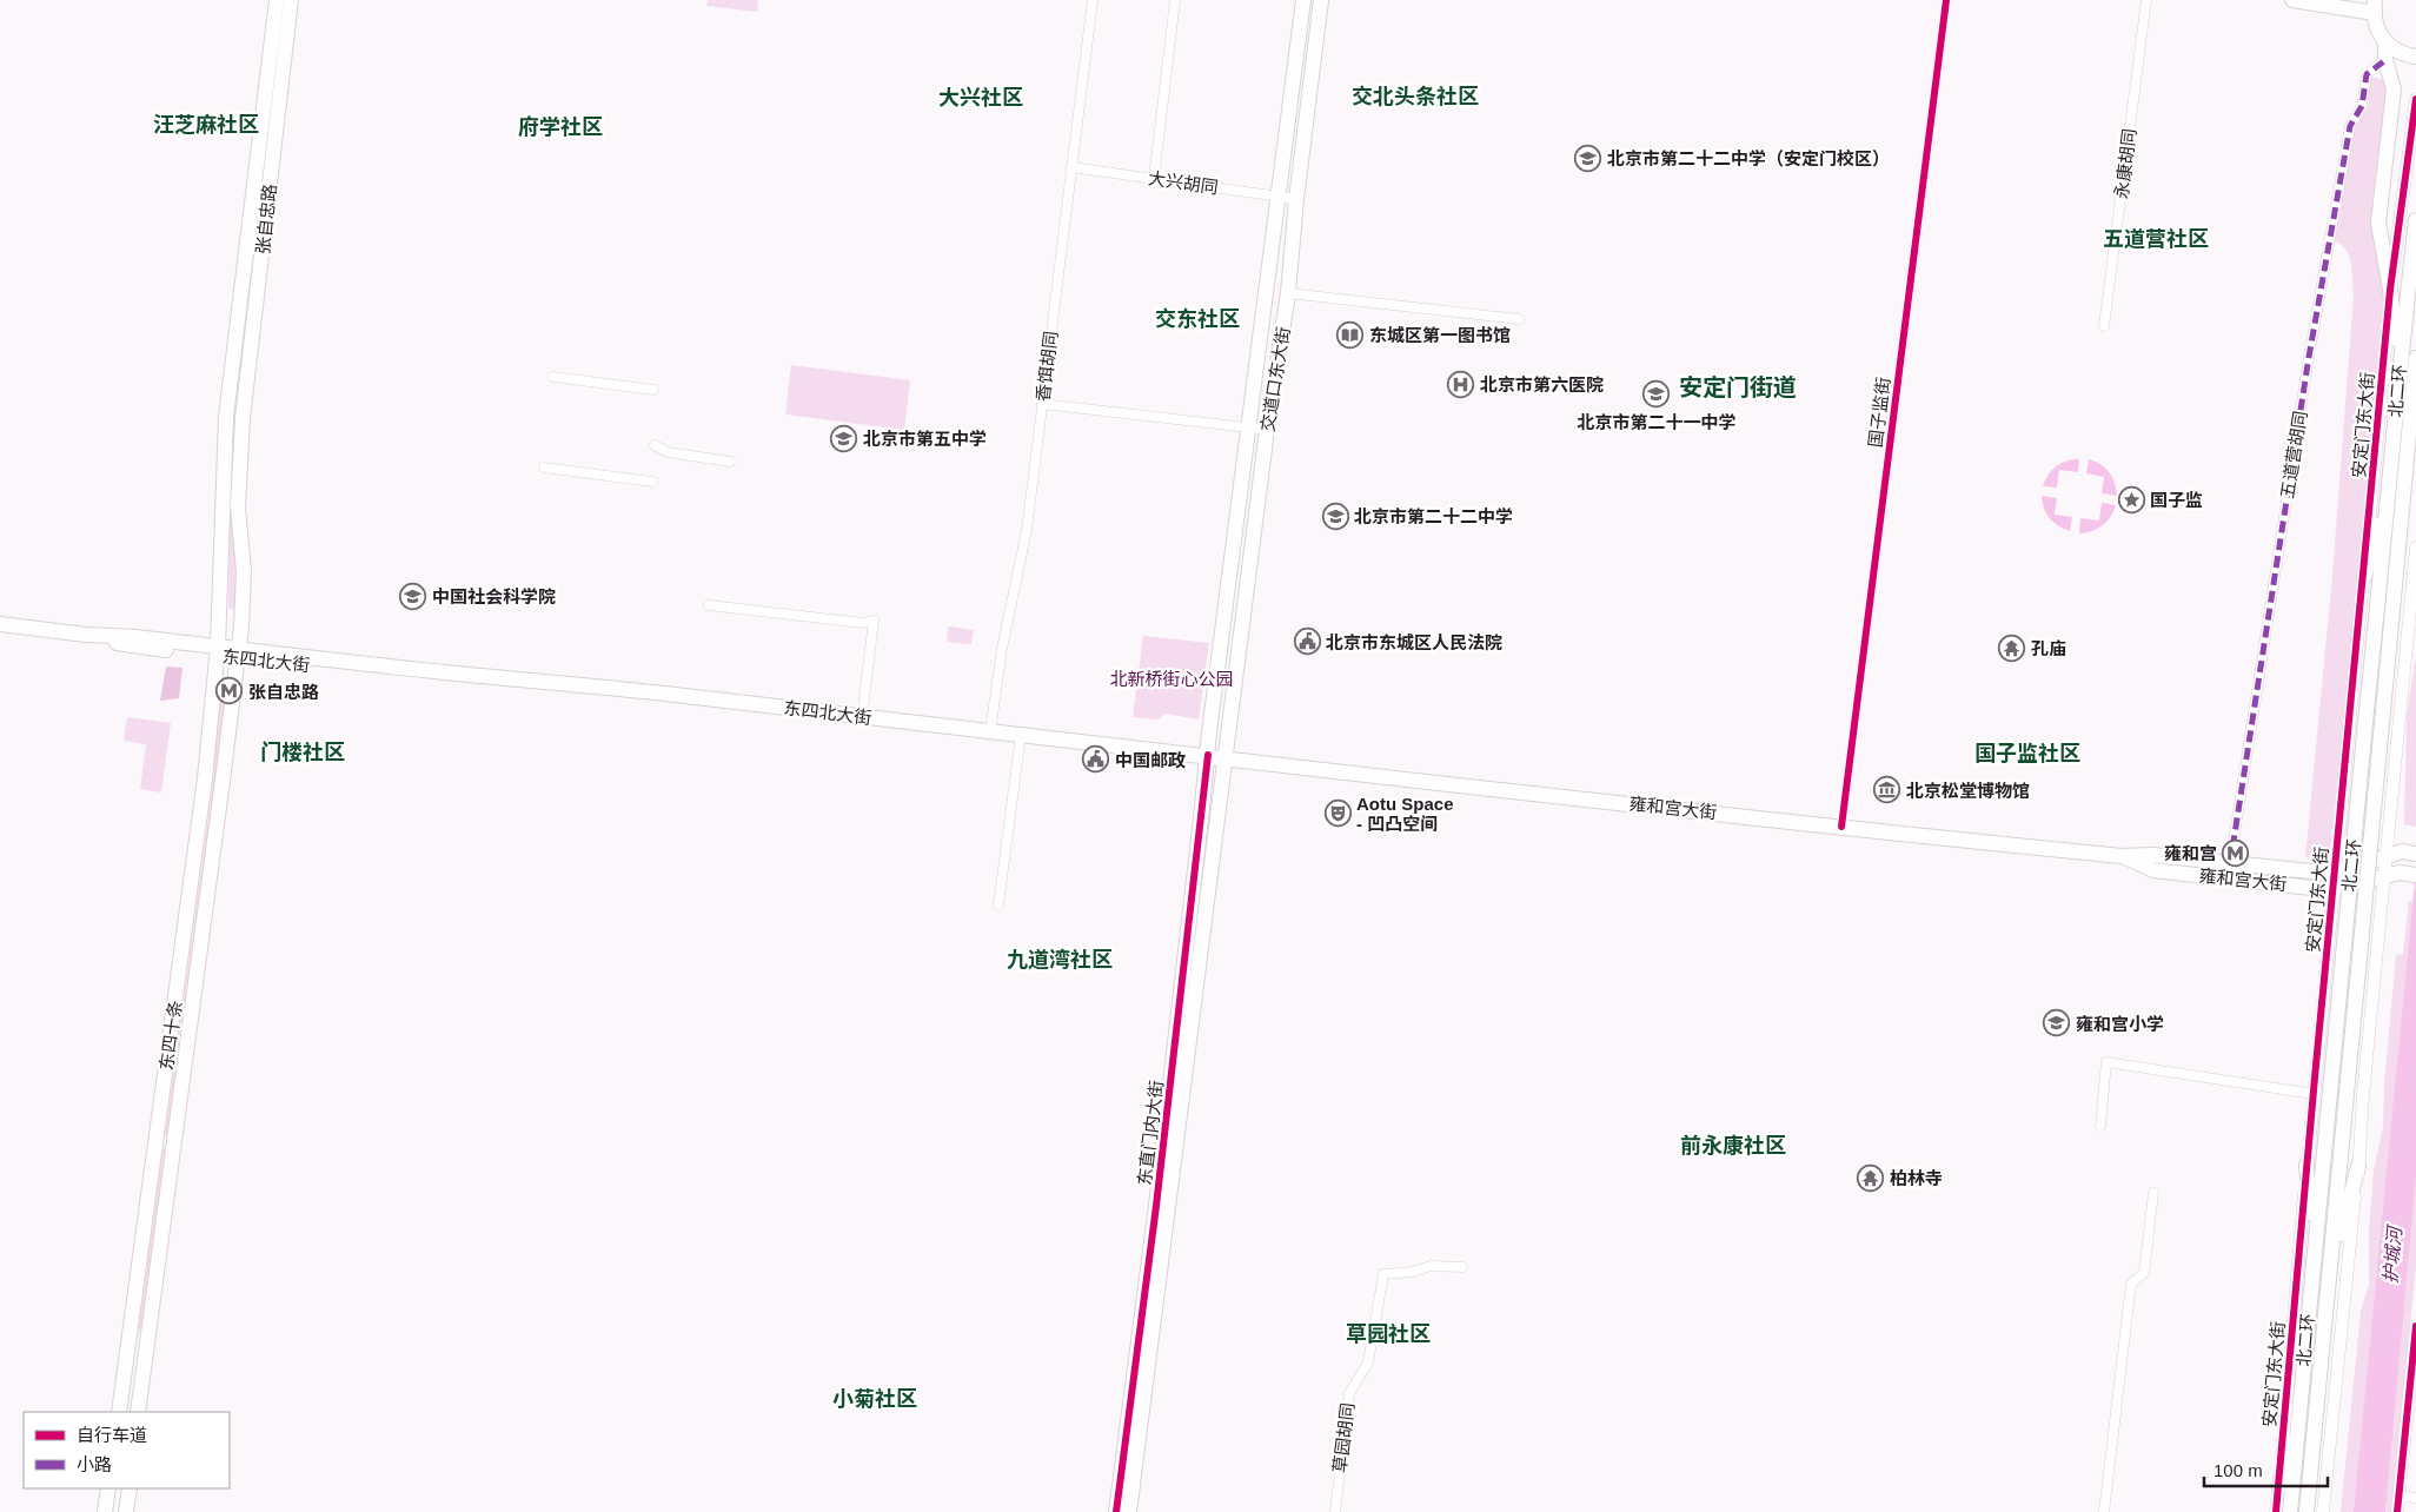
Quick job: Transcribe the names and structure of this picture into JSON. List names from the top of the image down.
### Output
{
  "streets": {
    "main road": [
      "张自忠路",
      "交道口东大街",
      "北二环",
      "东四北大街",
      "雍和宫大街",
      "东四十条",
      "东直门内大街"
    ],
    "street": [
      "永康胡同",
      "大兴胡同",
      "香饵胡同",
      "国子监街",
      "安定门东大街",
      "五道营胡同",
      "草园胡同"
    ]
  },
  "crossings": [
    ["大兴胡同", "香饵胡同"],
    ["大兴胡同", "交道口东大街"],
    ["张自忠路", "东四北大街"],
    ["张自忠路", "东四十条"],
    ["香饵胡同", "东四北大街"],
    ["交道口东大街", "东四北大街"],
    ["交道口东大街", "雍和宫大街"],
    ["交道口东大街", "东直门内大街"],
    ["国子监街", "雍和宫大街"],
    ["安定门东大街", "雍和宫大街"],
    ["五道营胡同", "雍和宫大街"],
    ["东四北大街", "雍和宫大街"],
    ["东四北大街", "东四十条"],
    ["东四北大街", "东直门内大街"],
    ["雍和宫大街", "东直门内大街"]
  ],
  "districts": [
    "交北头条社区",
    "大兴社区",
    "汪芝麻社区",
    "府学社区",
    "五道营社区",
    "交东社区",
    "安定门街道",
    "门楼社区",
    "国子监社区",
    "九道湾社区",
    "前永康社区",
    "草园社区",
    "小菊社区"
  ],
  "water": ["护城河"],
  "parks": ["北新桥街心公园"],
  "places": {
    "school or university": [
      "北京市第二十二中学（安定门校区）",
      "北京市第二十一中学",
      "北京市第五中学",
      "北京市第二十二中学",
      "中国社会科学院",
      "雍和宫小学"
    ],
    "library": ["东城区第一图书馆"],
    "hospital": ["北京市第六医院"],
    "place": ["国子监"],
    "public building": ["北京市东城区人民法院", "中国邮政"],
    "temple": ["孔庙", "柏林寺"],
    "metro station": ["张自忠路", "雍和宫"],
    "museum": ["北京松堂博物馆"],
    "theatre": ["Aotu Space - 凹凸空间"]
  },
  "legend": ["自行车道", "小路"],
  "scale_bar": "100 m"
}
